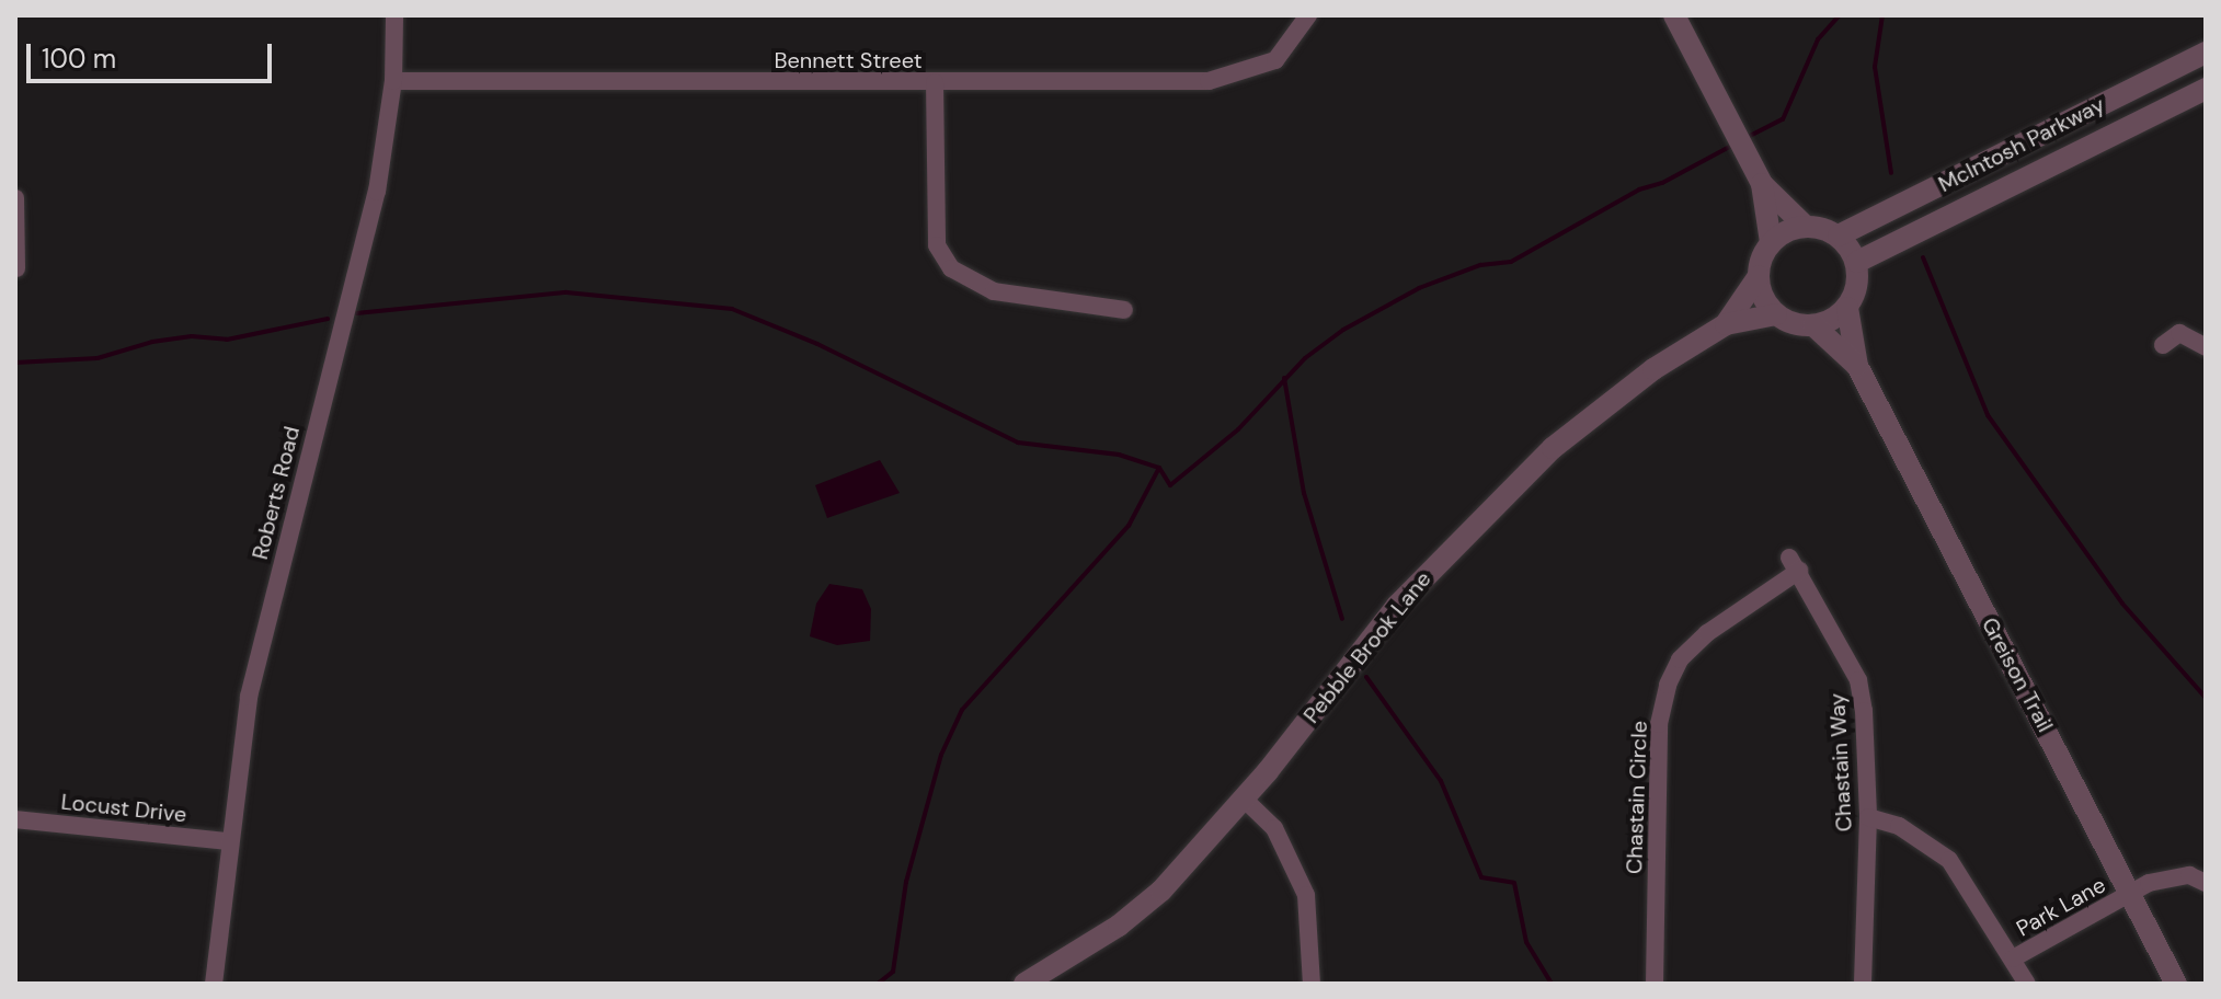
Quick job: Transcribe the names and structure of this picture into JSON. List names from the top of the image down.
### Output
{
  "streets": {
    "street": [
      "Bennett Street",
      "McIntosh Parkway",
      "Roberts Road",
      "Pebble Brook Lane",
      "Greison Trail",
      "Chastain Way",
      "Chastain Circle",
      "Locust Drive",
      "Park Lane"
    ]
  },
  "crossings": [
    ["Bennett Street", "Roberts Road"],
    ["McIntosh Parkway", "Pebble Brook Lane"],
    ["McIntosh Parkway", "Greison Trail"],
    ["Roberts Road", "Locust Drive"],
    ["Pebble Brook Lane", "Greison Trail"],
    ["Greison Trail", "Park Lane"],
    ["Chastain Way", "Chastain Circle"]
  ],
  "scale_bar": "100 m"
}
